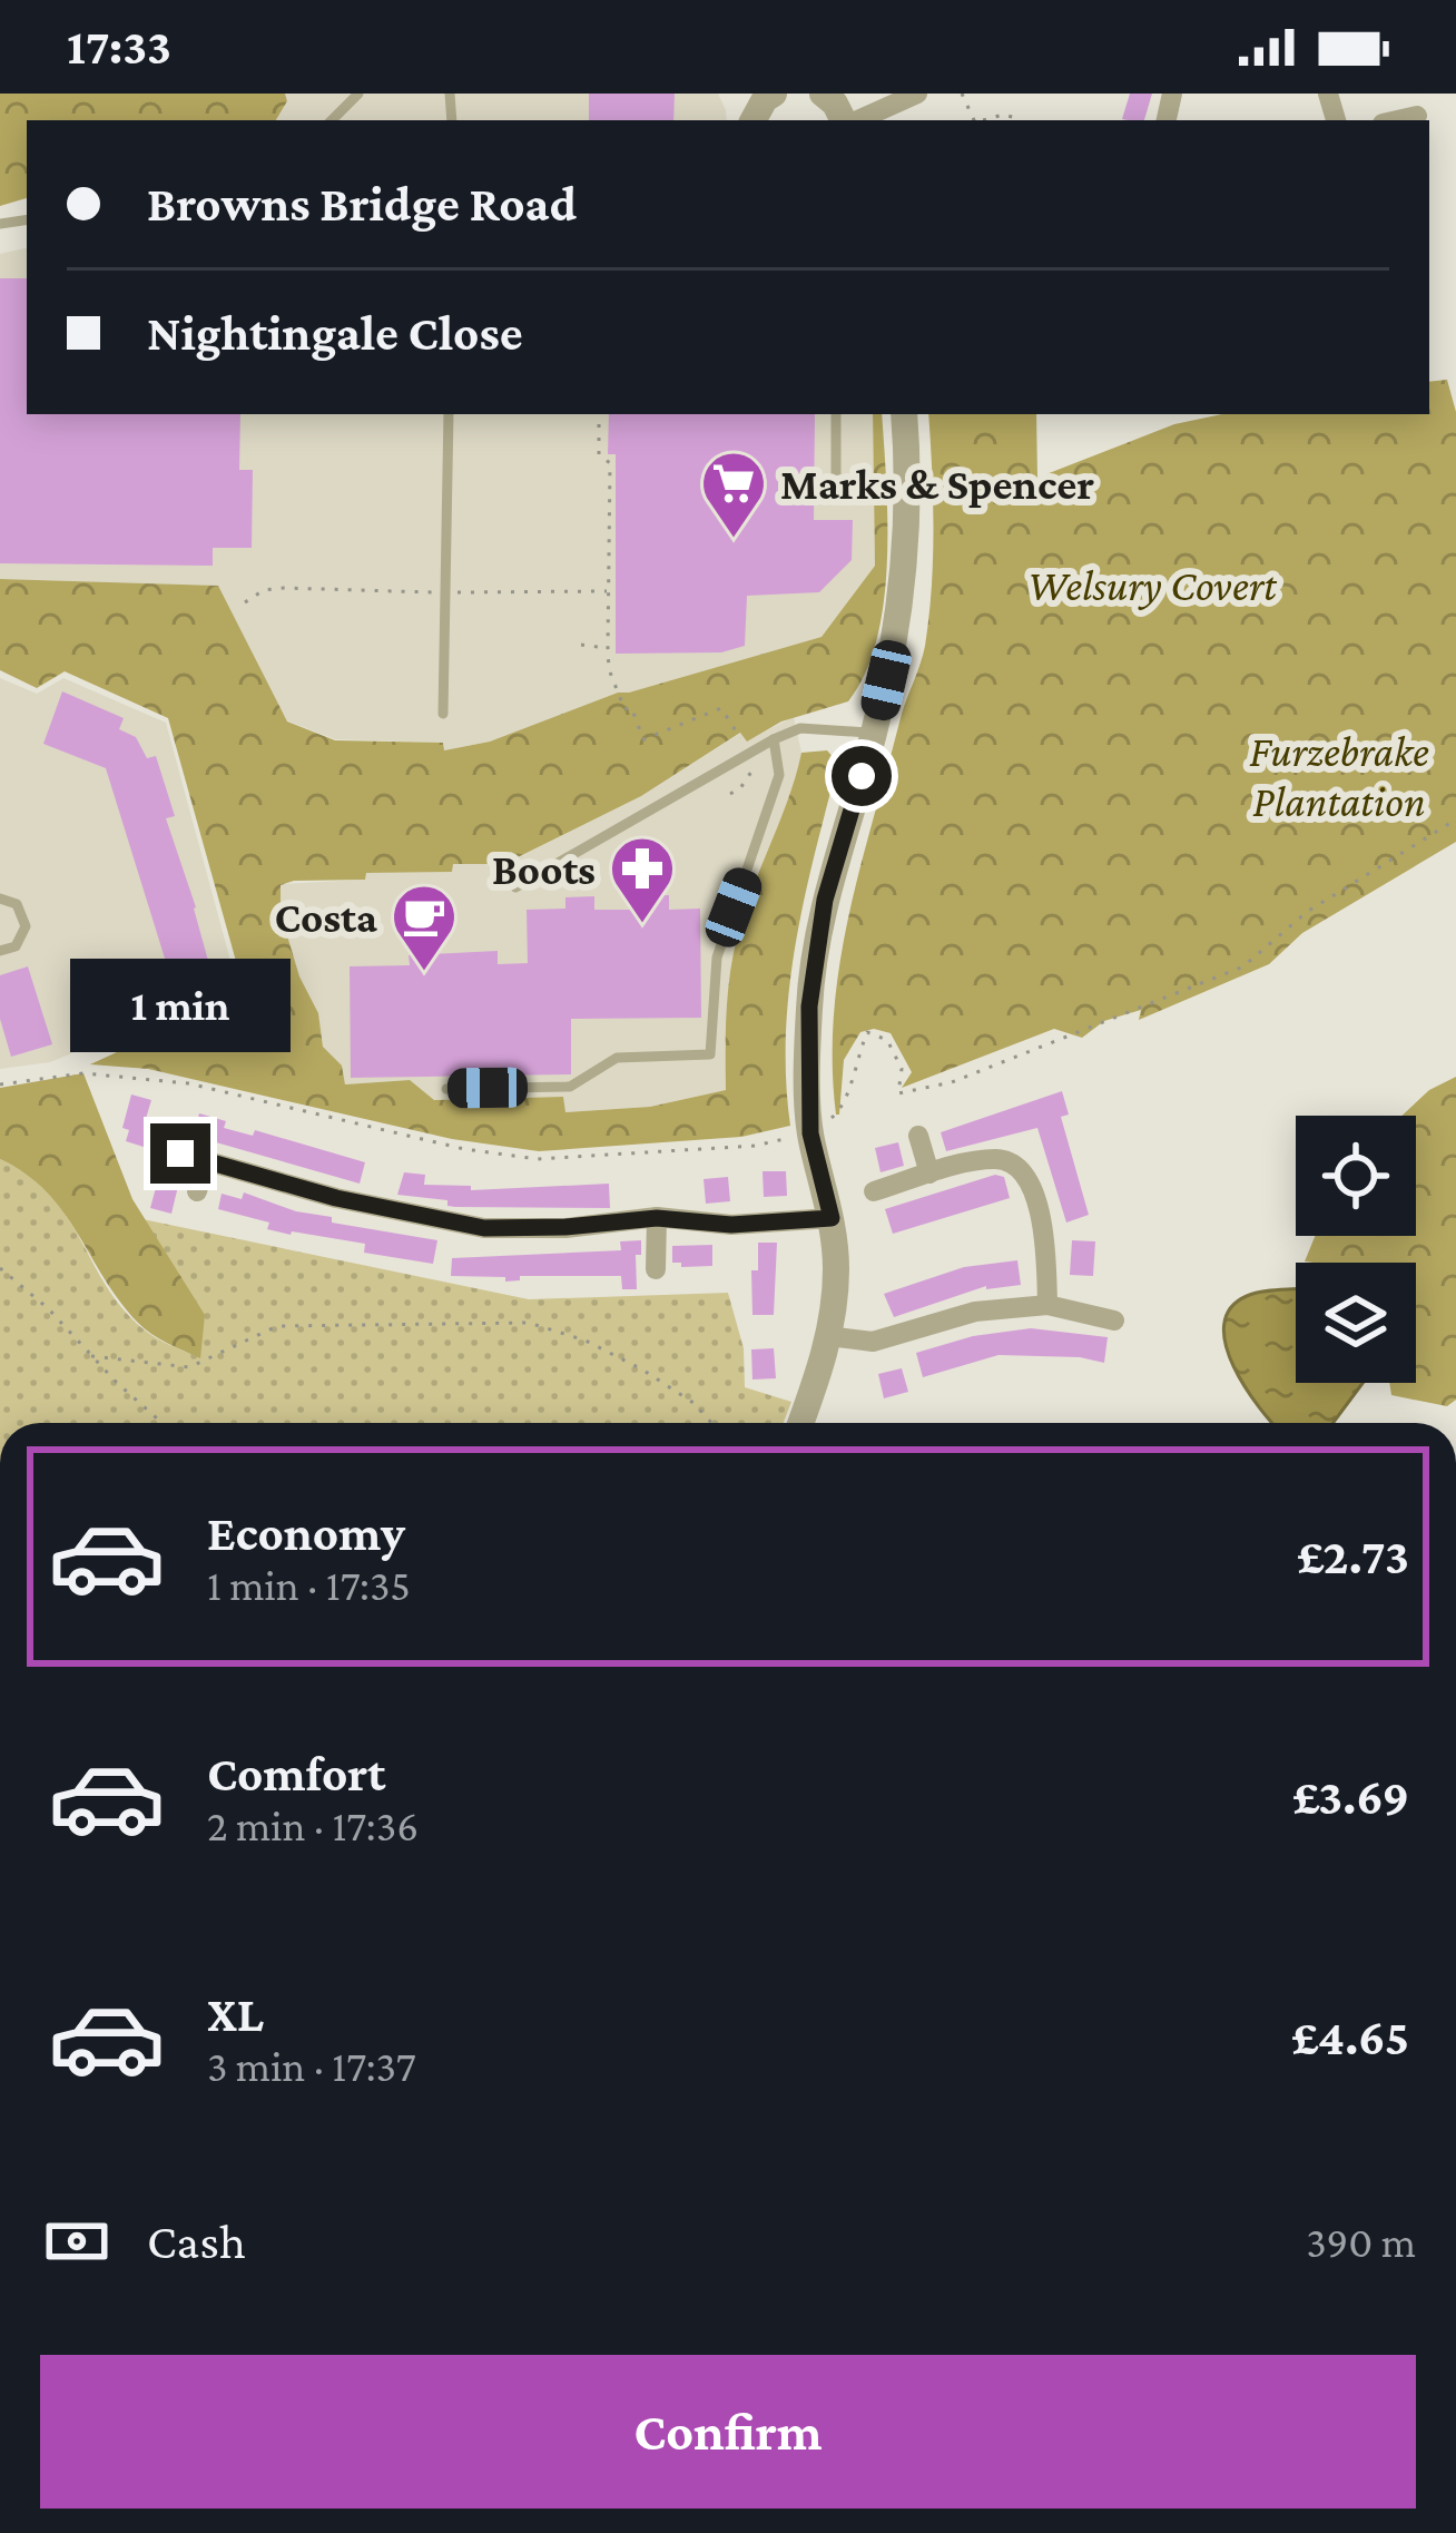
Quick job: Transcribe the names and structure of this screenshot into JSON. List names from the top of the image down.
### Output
{
  "parks": ["Welsury Covert", "Furzebrake Plantation"],
  "places": {
    "supermarket": ["Marks & Spencer"],
    "pharmacy": ["Boots"],
    "cafe": ["Costa"]
  },
  "page": {
    "status": "17:33",
    "banner": ["Browns Bridge Road", "Nightingale Close"],
    "bubble": "1 min",
    "list": [
      {
        "name": "Economy",
        "note": "1 min · 17:35",
        "value": "£2.73"
      },
      {
        "name": "Comfort",
        "note": "2 min · 17:36",
        "value": "£3.69"
      },
      {
        "name": "XL",
        "note": "3 min · 17:37",
        "value": "£4.65"
      }
    ],
    "pay": ["Cash", "390 m"],
    "buttons": "Confirm"
  }
}
